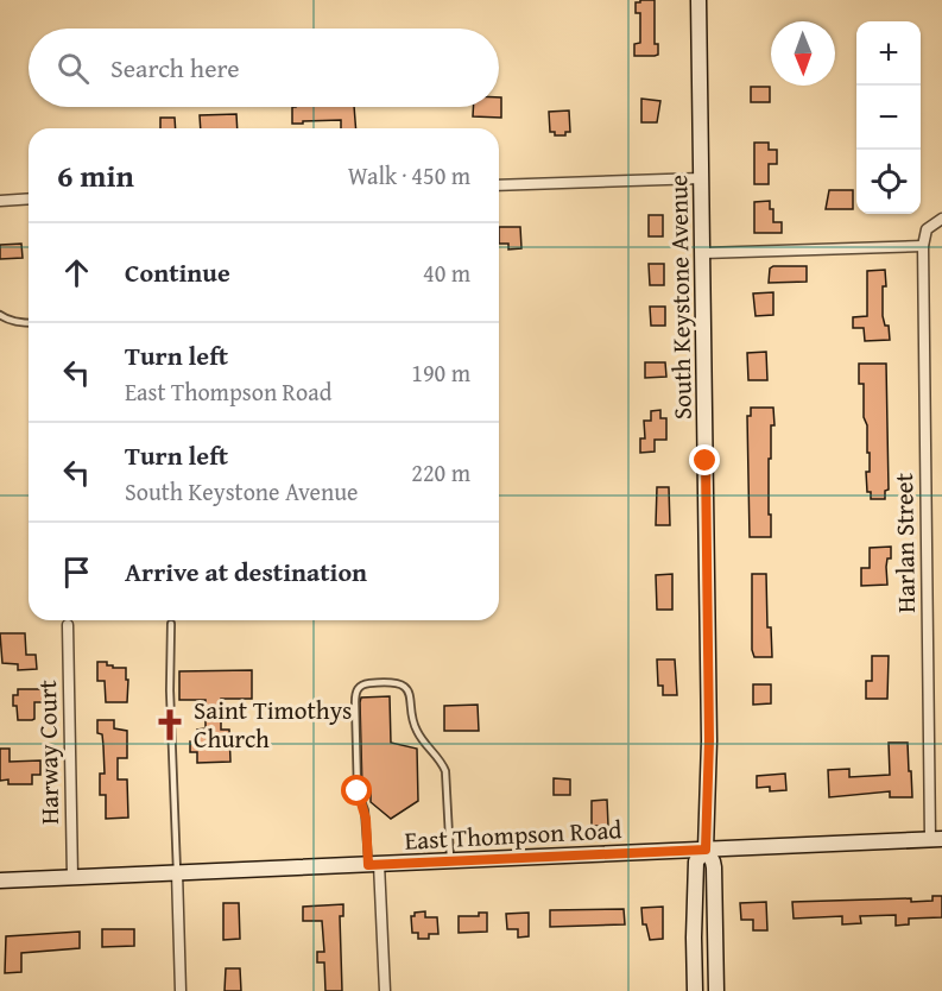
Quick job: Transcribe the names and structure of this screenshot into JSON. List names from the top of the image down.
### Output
{
  "streets": {
    "main road": ["South Keystone Avenue", "East Thompson Road"],
    "street": ["Harlan Street", "Harway Court"]
  },
  "crossings": [
    ["South Keystone Avenue", "East Thompson Road"],
    ["Harlan Street", "East Thompson Road"],
    ["Harway Court", "East Thompson Road"]
  ],
  "places": {
    "church": ["Saint Timothys Church"]
  },
  "north": "bottom",
  "page": {
    "map_buttons": ["+", "−"],
    "search": "Search here",
    "heading": ["6 min", "Walk · 450 m"],
    "list": [
      ["Continue", "40 m"],
      ["Turn left", "East Thompson Road", "190 m"],
      ["Turn left", "South Keystone Avenue", "220 m"],
      "Arrive at destination"
    ]
  }
}
